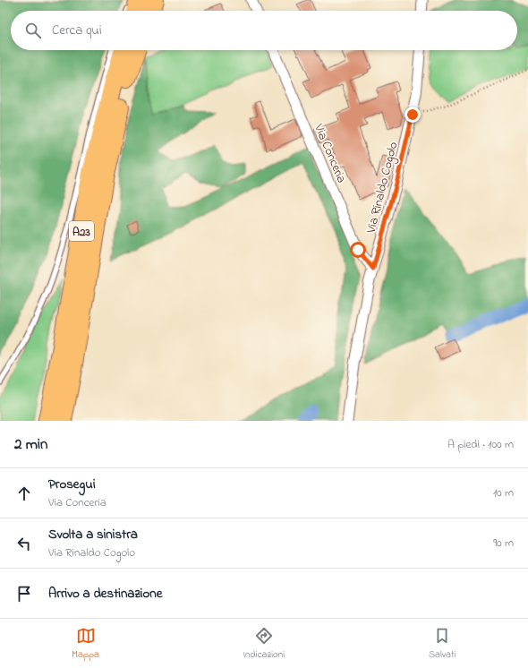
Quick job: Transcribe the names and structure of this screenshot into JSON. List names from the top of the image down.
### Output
{
  "streets": {
    "highway": ["A23"],
    "street": ["Via Conceria", "Via Rinaldo Cogolo"]
  },
  "crossings": [
    ["Via Conceria", "Via Rinaldo Cogolo"]
  ],
  "page": {
    "search": "Cerca qui",
    "heading": ["2 min", "A piedi · 100 m"],
    "list": [
      ["Prosegui", "Via Conceria", "10 m"],
      ["Svolta a sinistra", "Via Rinaldo Cogolo", "90 m"],
      "Arrivo a destinazione"
    ],
    "nav": ["Mappa", "Indicazioni", "Salvati"]
  }
}
